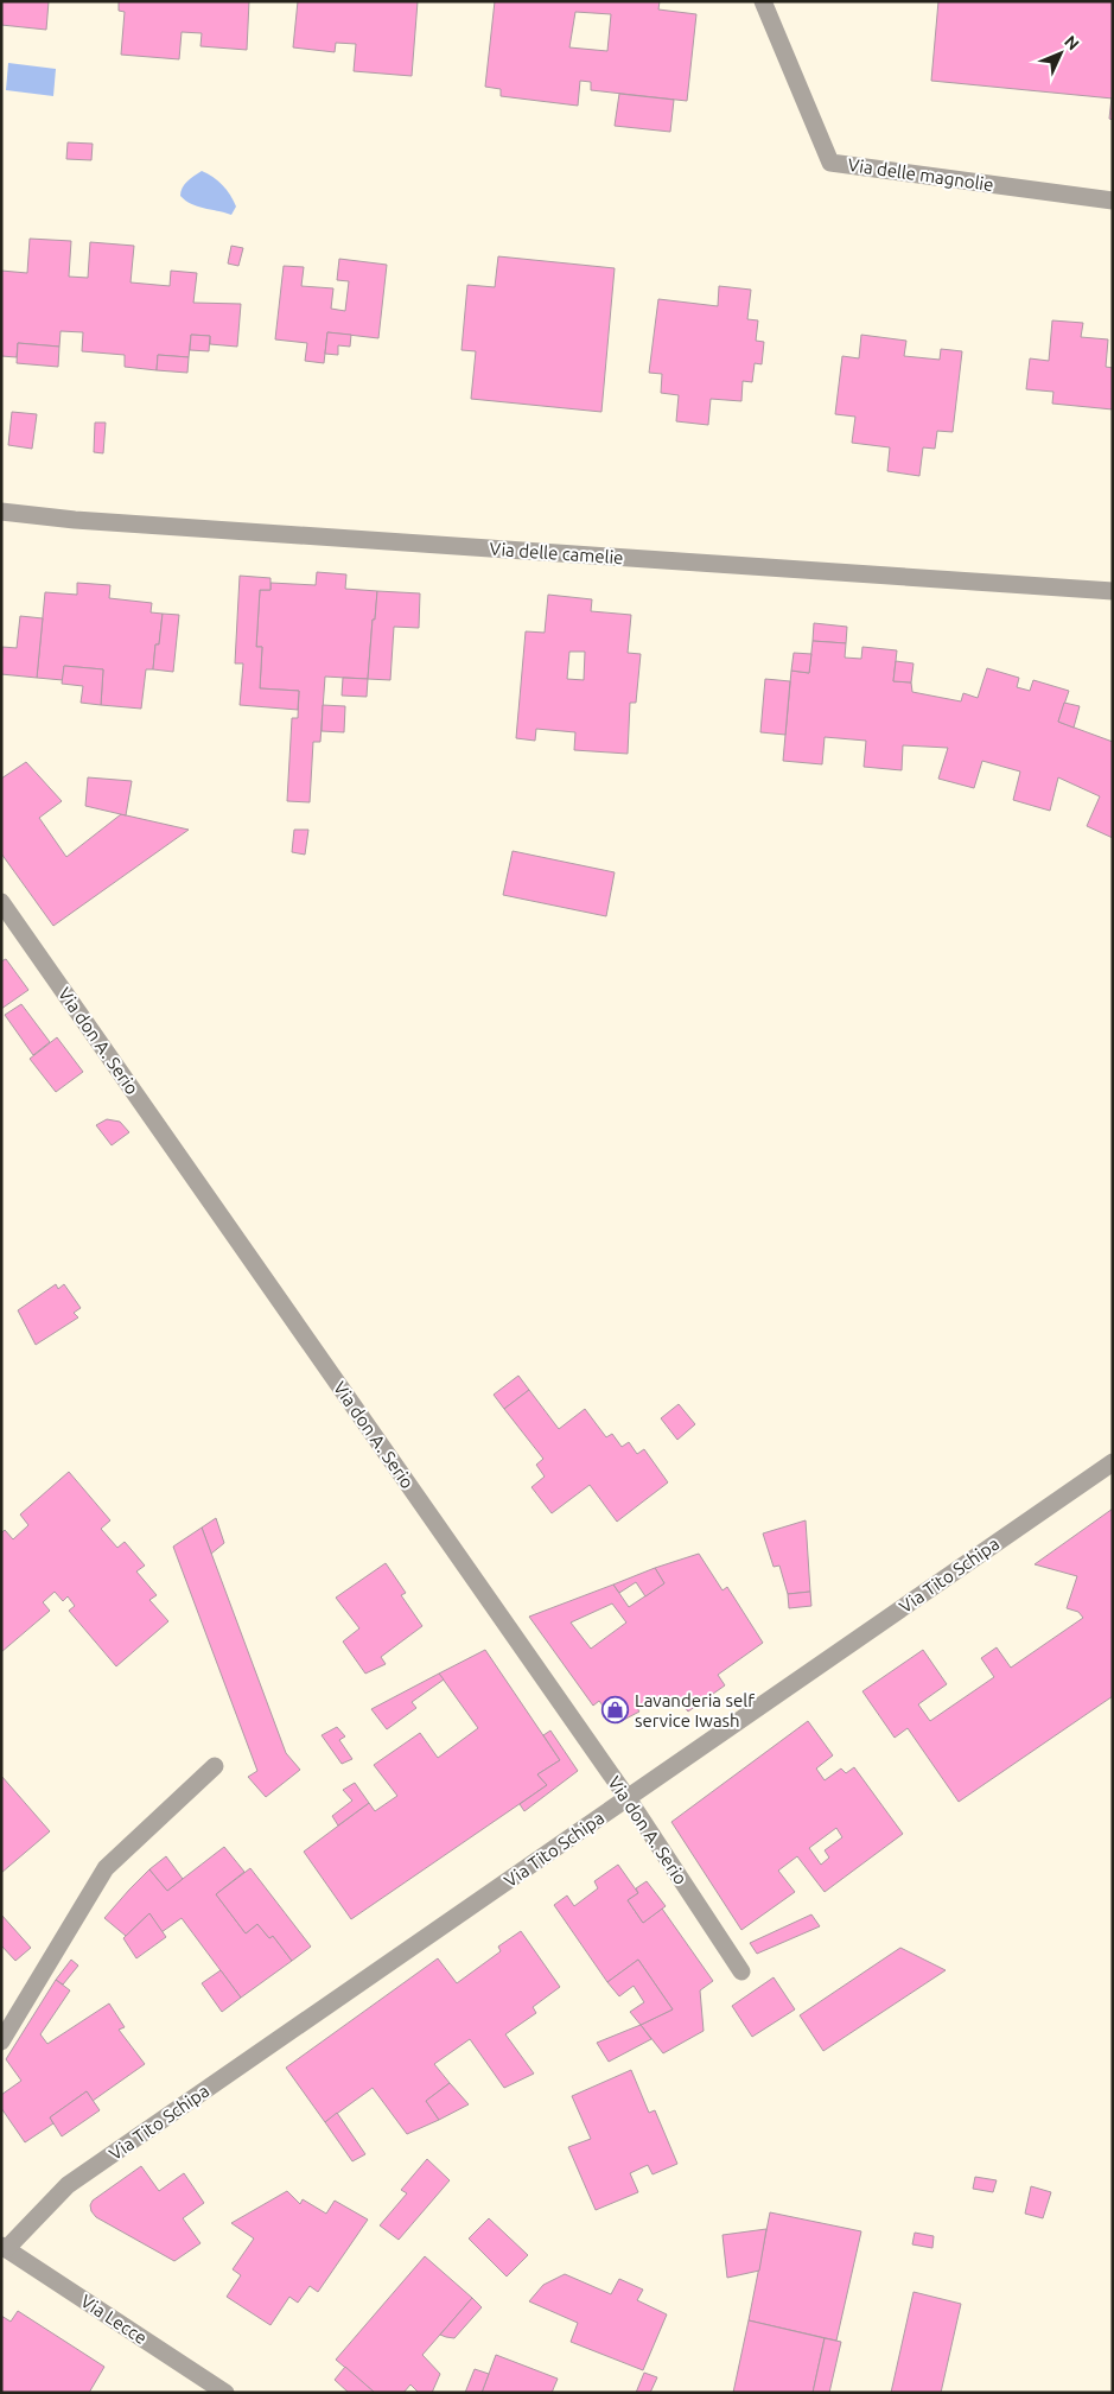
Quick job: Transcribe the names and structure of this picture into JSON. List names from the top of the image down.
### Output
{
  "streets": {
    "street": [
      "Via delle magnolie",
      "Via delle camelie",
      "Via don A. Serio",
      "Via Tito Schipa",
      "Via Lecce"
    ]
  },
  "crossings": [
    ["Via don A. Serio", "Via Tito Schipa"],
    ["Via Tito Schipa", "Via Lecce"]
  ],
  "places": {
    "shop": ["Lavanderia self service Iwash"]
  },
  "north": "top right"
}
